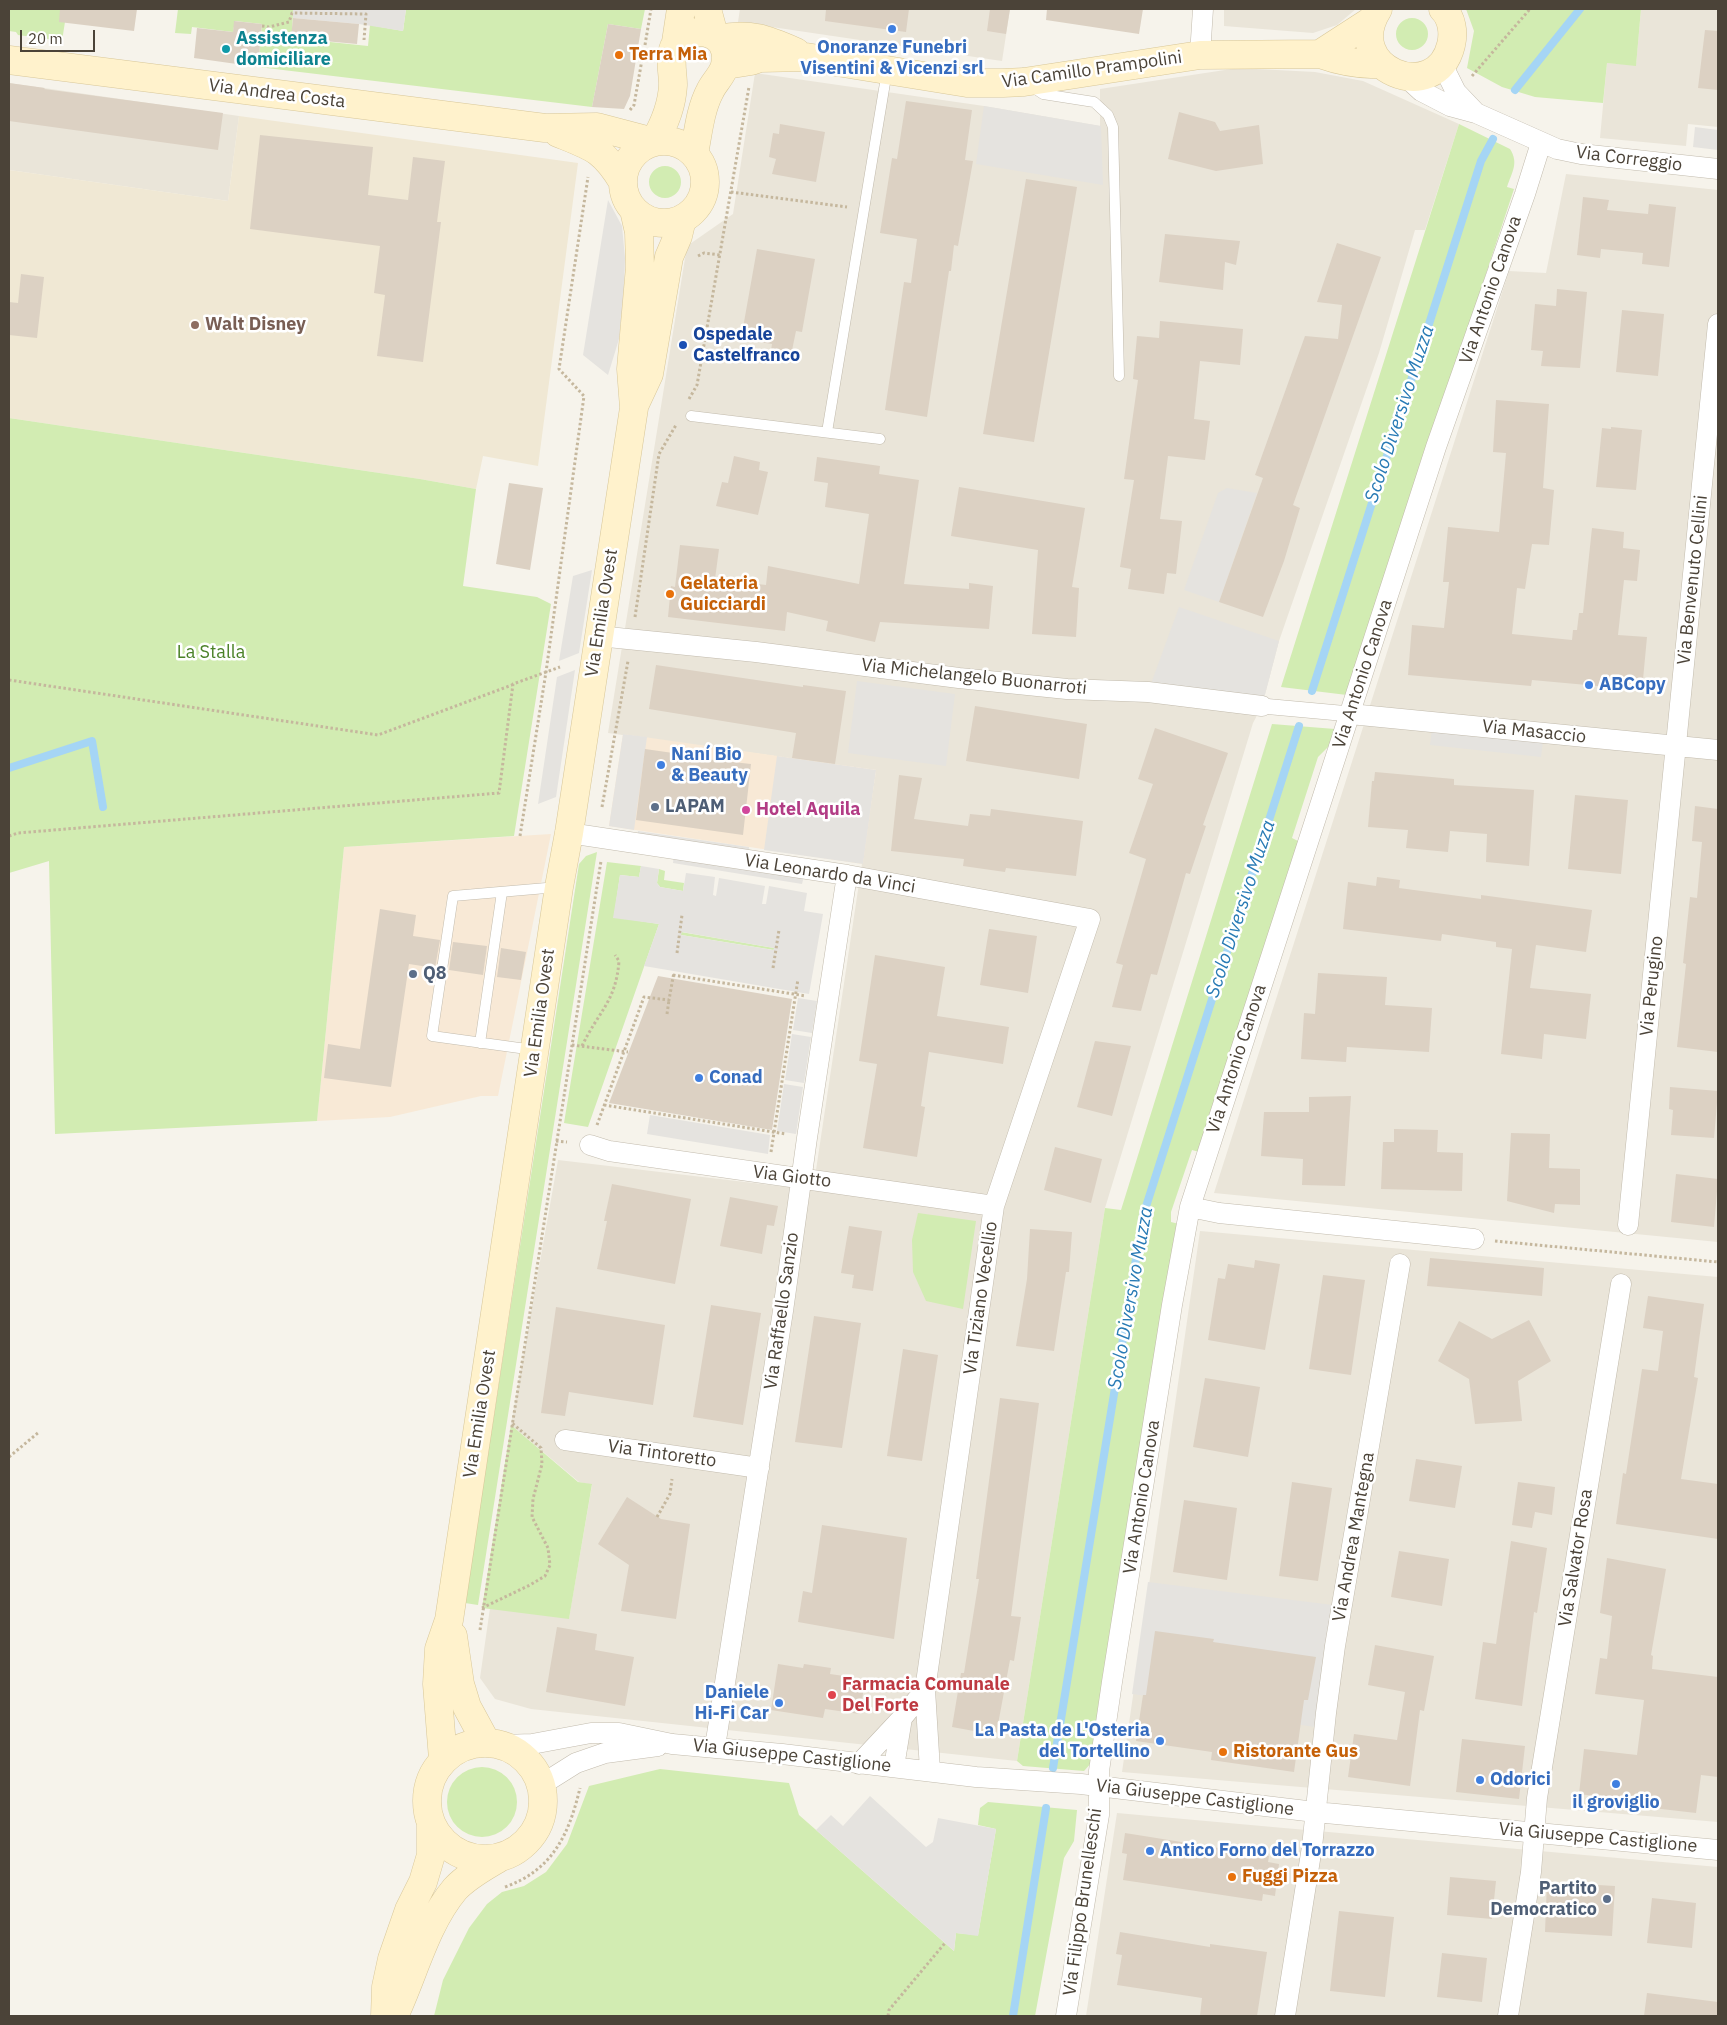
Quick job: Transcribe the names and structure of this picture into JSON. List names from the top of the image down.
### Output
{
  "streets": {
    "main road": ["Via Camillo Prampolini", "Via Andrea Costa", "Via Emilia Ovest"],
    "street": [
      "Via Correggio",
      "Via Antonio Canova",
      "Via Benvenuto Cellini",
      "Via Michelangelo Buonarroti",
      "Via Masaccio",
      "Via Leonardo da Vinci",
      "Via Perugino",
      "Via Giotto",
      "Via Tiziano Vecellio",
      "Via Raffaello Sanzio",
      "Via Tintoretto",
      "Via Andrea Mantegna",
      "Via Salvator Rosa",
      "Via Giuseppe Castiglione",
      "Via Filippo Brunelleschi"
    ]
  },
  "crossings": [
    ["Via Andrea Costa", "Via Emilia Ovest"],
    ["Via Correggio", "Via Antonio Canova"],
    ["Via Antonio Canova", "Via Michelangelo Buonarroti"],
    ["Via Antonio Canova", "Via Masaccio"],
    ["Via Antonio Canova", "Via Giuseppe Castiglione"],
    ["Via Antonio Canova", "Via Filippo Brunelleschi"],
    ["Via Benvenuto Cellini", "Via Masaccio"],
    ["Via Benvenuto Cellini", "Via Perugino"],
    ["Via Emilia Ovest", "Via Michelangelo Buonarroti"],
    ["Via Emilia Ovest", "Via Leonardo da Vinci"],
    ["Via Emilia Ovest", "Via Giuseppe Castiglione"],
    ["Via Michelangelo Buonarroti", "Via Masaccio"],
    ["Via Masaccio", "Via Perugino"],
    ["Via Leonardo da Vinci", "Via Tiziano Vecellio"],
    ["Via Leonardo da Vinci", "Via Raffaello Sanzio"],
    ["Via Giotto", "Via Tiziano Vecellio"],
    ["Via Giotto", "Via Raffaello Sanzio"],
    ["Via Tiziano Vecellio", "Via Giuseppe Castiglione"],
    ["Via Raffaello Sanzio", "Via Tintoretto"],
    ["Via Raffaello Sanzio", "Via Giuseppe Castiglione"],
    ["Via Andrea Mantegna", "Via Giuseppe Castiglione"],
    ["Via Salvator Rosa", "Via Giuseppe Castiglione"],
    ["Via Giuseppe Castiglione", "Via Filippo Brunelleschi"]
  ],
  "water": ["Scolo Diversivo Muzza"],
  "parks": ["La Stalla"],
  "places": [
    "Onoranze Funebri Visentini & Vicenzi srl",
    "Assistenza domiciliare",
    "Terra Mia",
    "Walt Disney",
    "Ospedale Castelfranco",
    "Gelateria Guicciardi",
    "ABCopy",
    "Naní Bio & Beauty",
    "LAPAM",
    "Hotel Aquila",
    "Q8",
    "Conad",
    "Farmacia Comunale Del Forte",
    "Daniele Hi-Fi Car",
    "La Pasta de L'Osteria del Tortellino",
    "Ristorante Gus",
    "Odorici",
    "il groviglio",
    "Antico Forno del Torrazzo",
    "Fuggi Pizza",
    "Partito Democratico"
  ],
  "scale_bar": "20 m"
}
